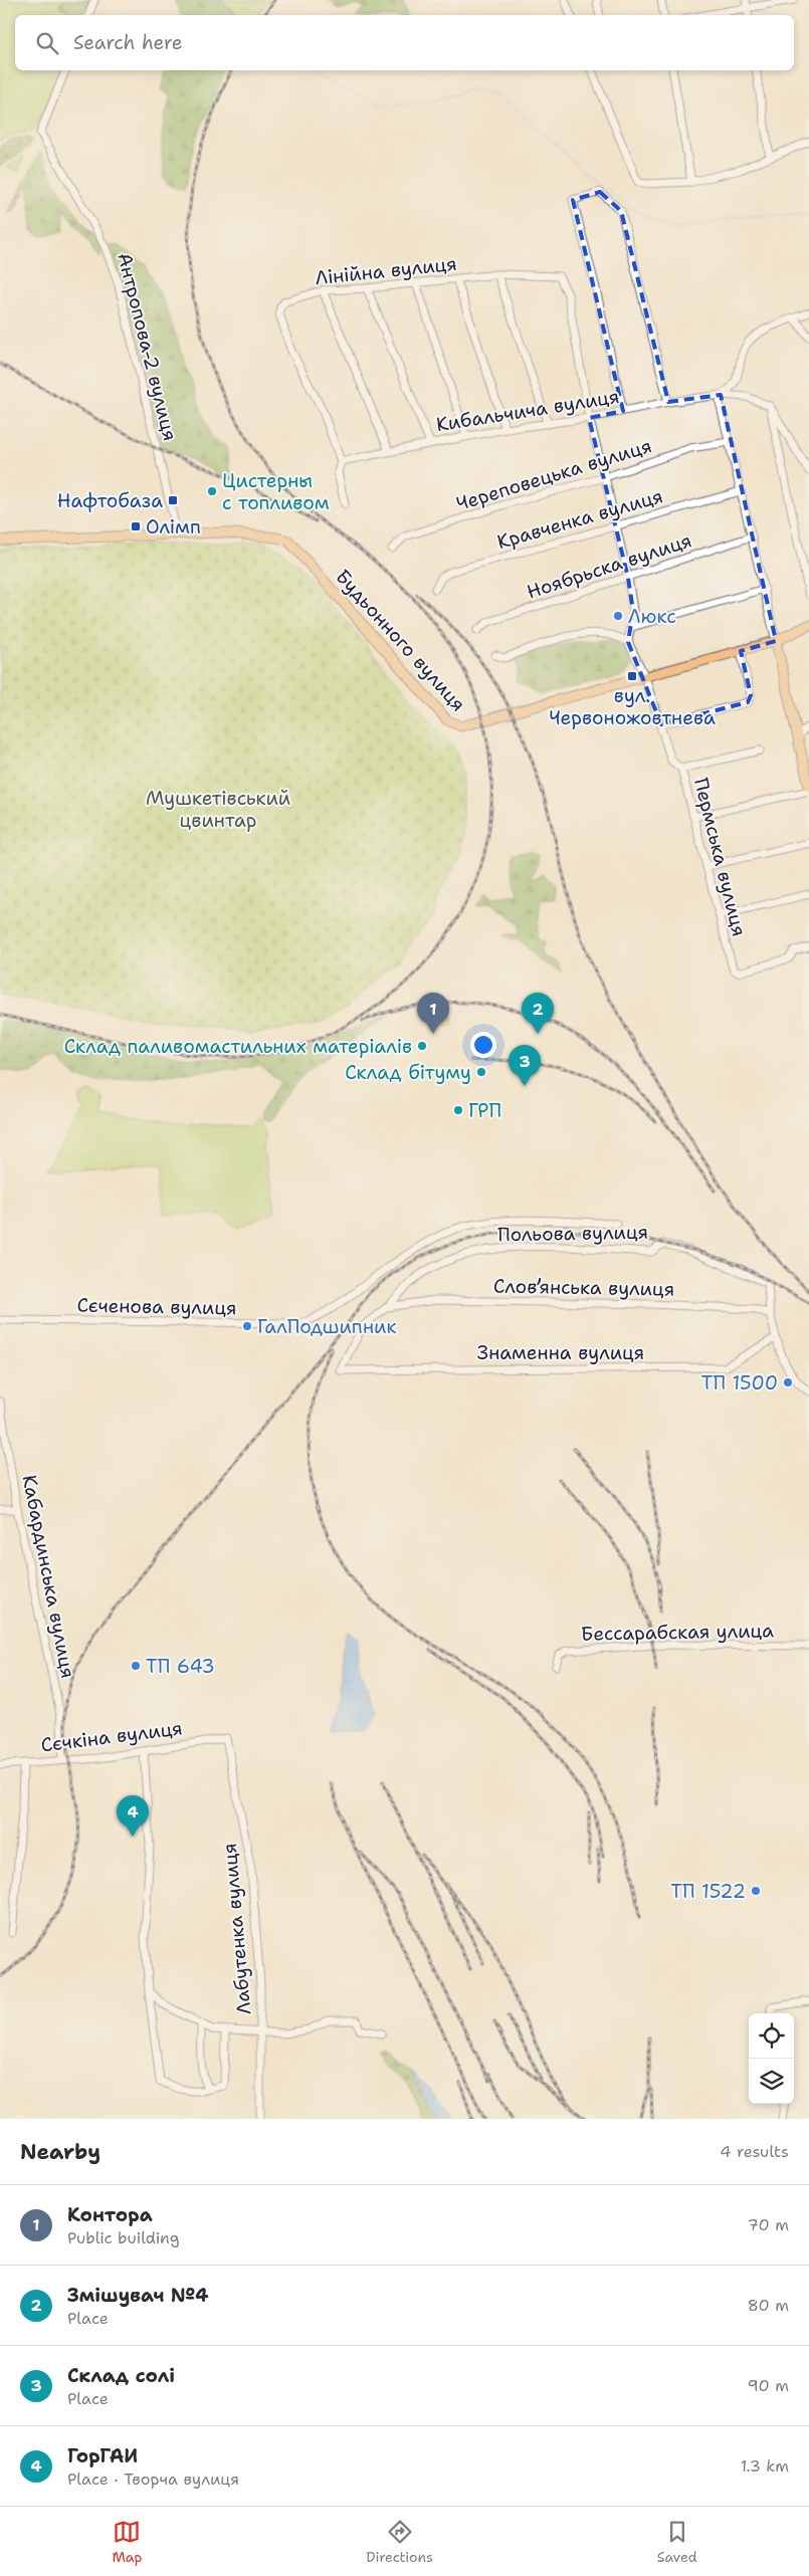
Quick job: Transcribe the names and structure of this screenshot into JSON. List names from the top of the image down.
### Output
{
  "streets": {
    "main road": ["Будьонного вулиця"],
    "street": [
      "Лінійна вулиця",
      "Антропова-2 вулиця",
      "Кибальчича вулиця",
      "Череповецька вулиця",
      "Кравченка вулиця",
      "Ноябрьска вулиця",
      "Пермська вулиця",
      "Польова вулиця",
      "Слов’янська вулиця",
      "Сєченова вулиця",
      "Знаменна вулиця",
      "Кабардинська вулиця",
      "Бессарабская улица",
      "Сєчкіна вулиця",
      "Лабутенка вулиця"
    ]
  },
  "crossings": [
    ["Лінійна вулиця", "Кибальчича вулиця"],
    ["Антропова-2 вулиця", "Будьонного вулиця"],
    ["Будьонного вулиця", "Пермська вулиця"],
    ["Польова вулиця", "Слов’янська вулиця"],
    ["Польова вулиця", "Знаменна вулиця"],
    ["Слов’янська вулиця", "Знаменна вулиця"],
    ["Кабардинська вулиця", "Сєчкіна вулиця"],
    ["Сєчкіна вулиця", "Лабутенка вулиця"]
  ],
  "parks": ["Мушкетівський цвинтар"],
  "places": {
    "other": [
      "Цистерны с топливом",
      "Люкс",
      "Склад паливомастильних матеріалів",
      "Склад бітуму",
      "ГРП",
      "ГалПодшипник",
      "ТП 1500",
      "ТП 643",
      "ТП 1522"
    ],
    "transit": ["Нафтобаза", "Олімп", "вул. Червоножовтнева"]
  },
  "page": {
    "search": "Search here",
    "pins": [
      "1",
      "2",
      "3",
      "4"
    ],
    "heading": ["Nearby", "4 results"],
    "list": [
      {
        "mark": "1",
        "name": "Контора",
        "note": "Public building",
        "value": "70 m"
      },
      {
        "mark": "2",
        "name": "Змішувач №4",
        "note": "Place",
        "value": "80 m"
      },
      {
        "mark": "3",
        "name": "Склад солі",
        "note": "Place",
        "value": "90 m"
      },
      {
        "mark": "4",
        "name": "ГорГАИ",
        "note": "Place · Творча вулиця",
        "value": "1.3 km"
      }
    ],
    "nav": ["Map", "Directions", "Saved"]
  }
}
